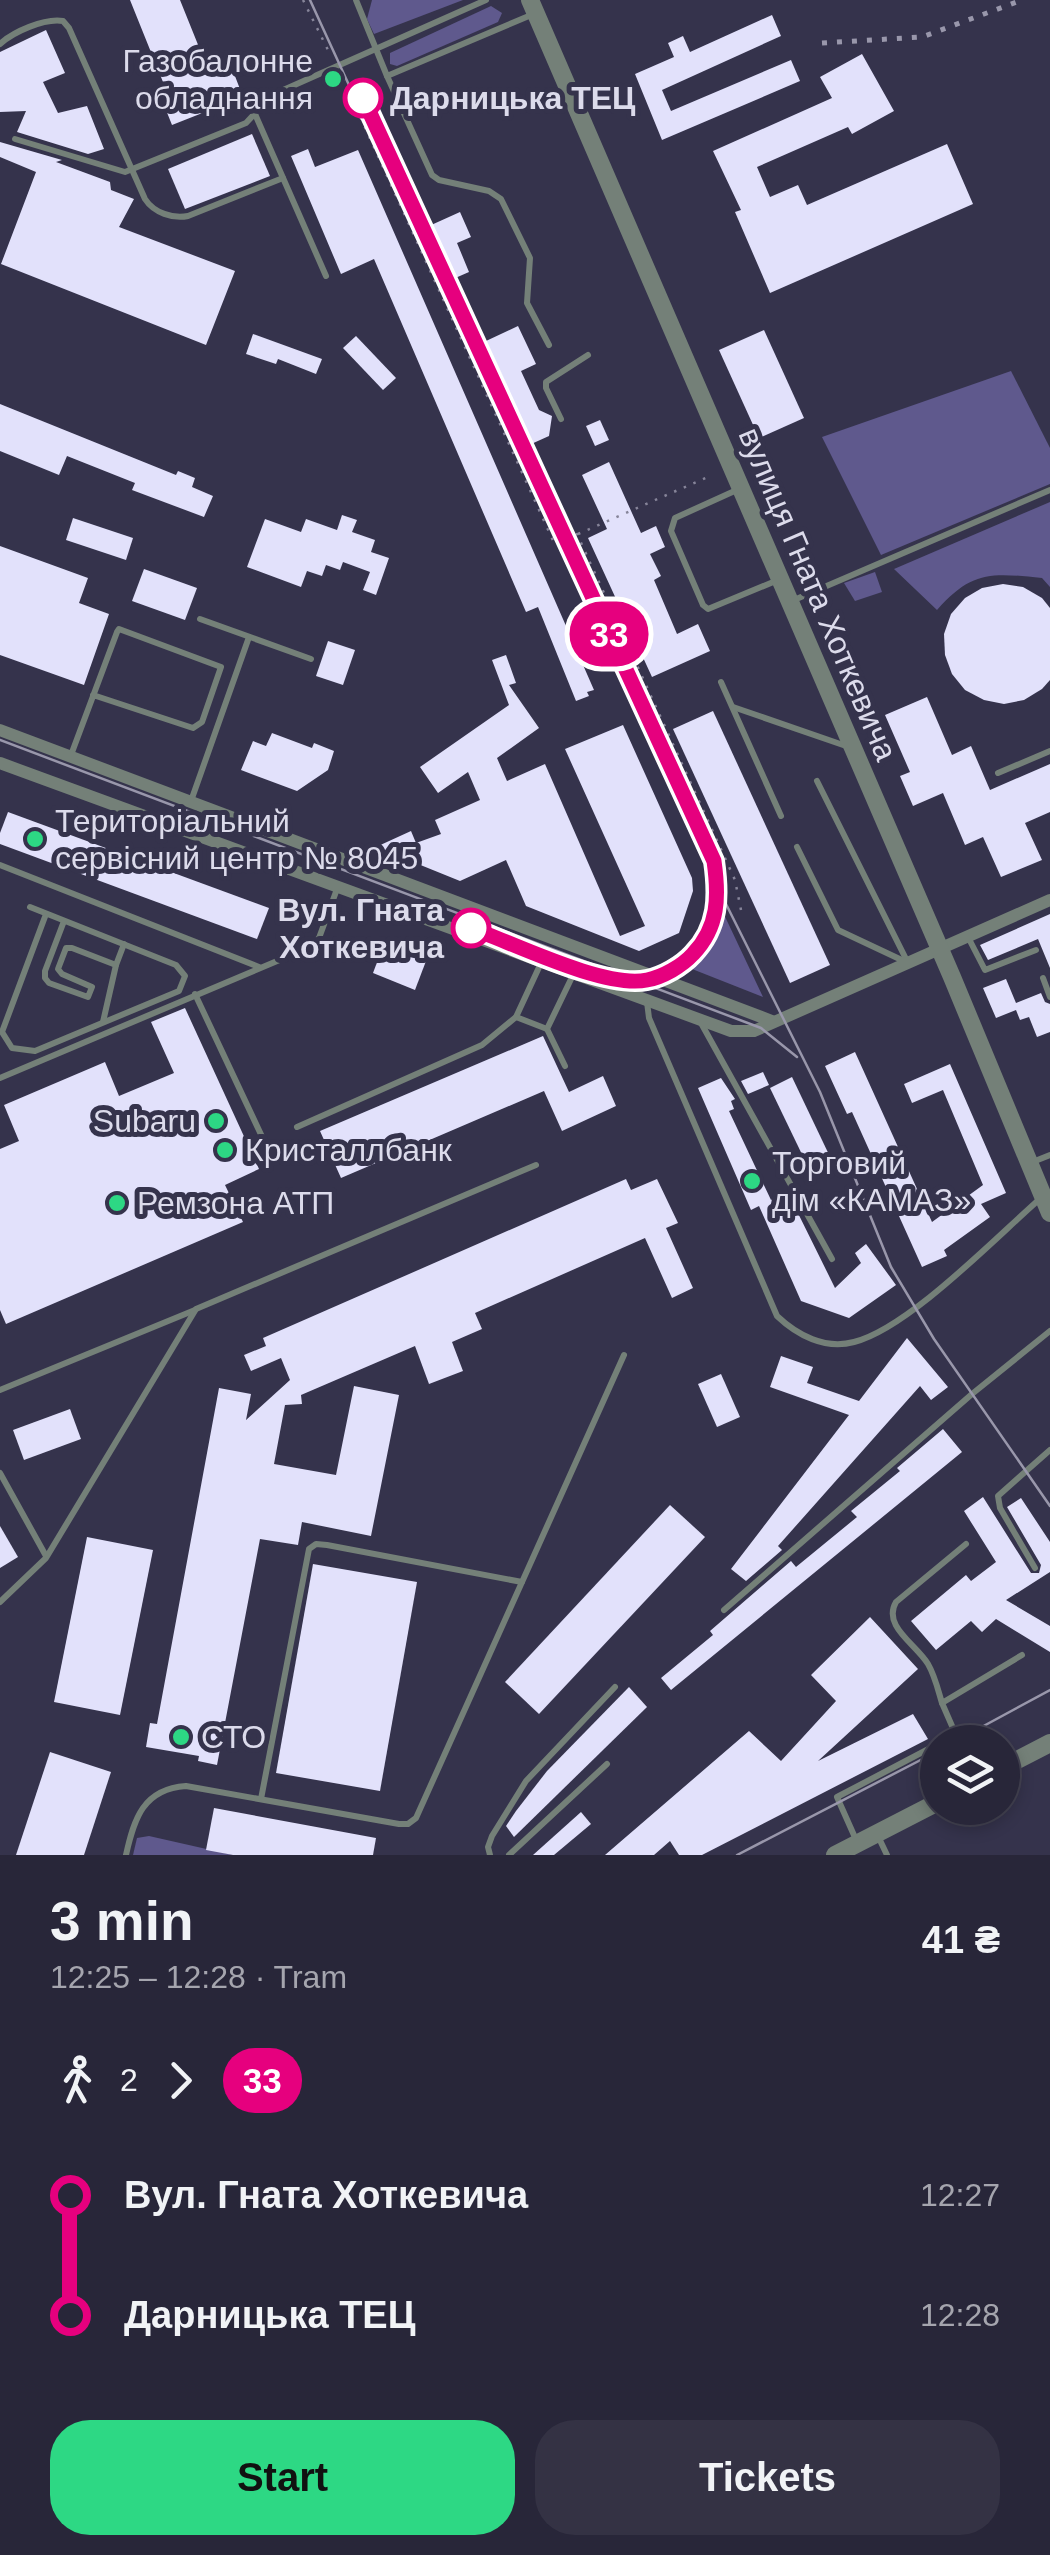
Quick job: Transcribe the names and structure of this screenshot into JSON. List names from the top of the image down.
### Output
{
  "streets": {
    "street": ["вулиця Гната Хоткевича"]
  },
  "places": [
    "Газобалонне обладнання",
    "Дарницька ТЕЦ",
    "Територіальний сервісний центр № 8045",
    "Вул. Гната Хоткевича",
    "Subaru",
    "Кристаллбанк",
    "Торговий дім «КАМАЗ»",
    "Ремзона АТП",
    "СТО"
  ],
  "lines": ["tram line 33"],
  "page": {
    "on_map": "33",
    "heading": ["3 min", "12:25 – 12:28 · Tram", "41 ₴"],
    "legs": ["2", "33"],
    "list": [
      {
        "name": "Вул. Гната Хоткевича",
        "value": "12:27"
      },
      {
        "name": "Дарницька ТЕЦ",
        "value": "12:28"
      }
    ],
    "buttons": ["Start", "Tickets"]
  }
}
